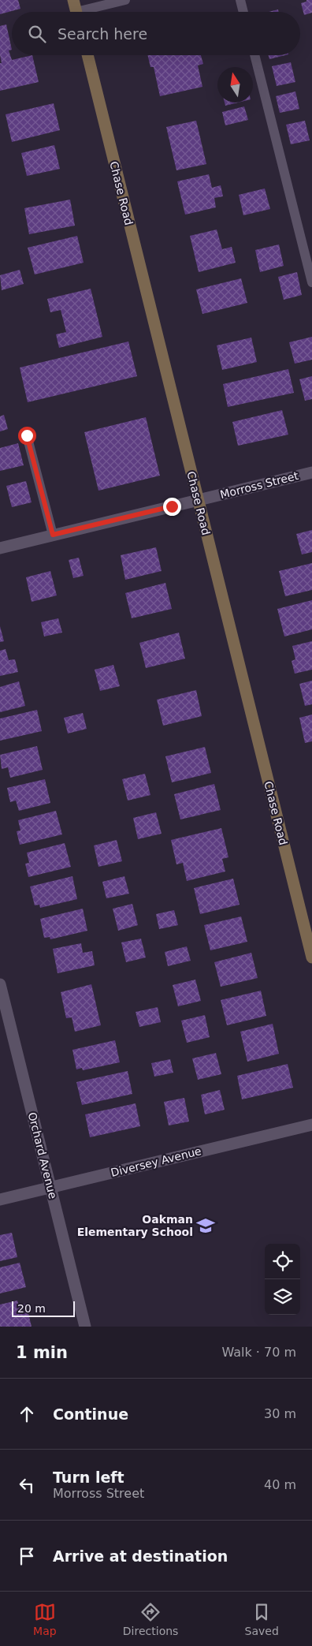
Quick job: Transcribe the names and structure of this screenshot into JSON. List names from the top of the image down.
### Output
{
  "streets": {
    "street": [
      "Chase Road",
      "Morross Street",
      "Orchard Avenue",
      "Diversey Avenue"
    ]
  },
  "crossings": [
    ["Chase Road", "Morross Street"],
    ["Orchard Avenue", "Diversey Avenue"]
  ],
  "places": {
    "school or university": ["Oakman Elementary School"]
  },
  "scale_bar": "20 m",
  "north": "top",
  "page": {
    "search": "Search here",
    "scale": "20 m",
    "heading": ["1 min", "Walk · 70 m"],
    "list": [
      ["Continue", "30 m"],
      ["Turn left", "Morross Street", "40 m"],
      "Arrive at destination"
    ],
    "nav": ["Map", "Directions", "Saved"]
  }
}
